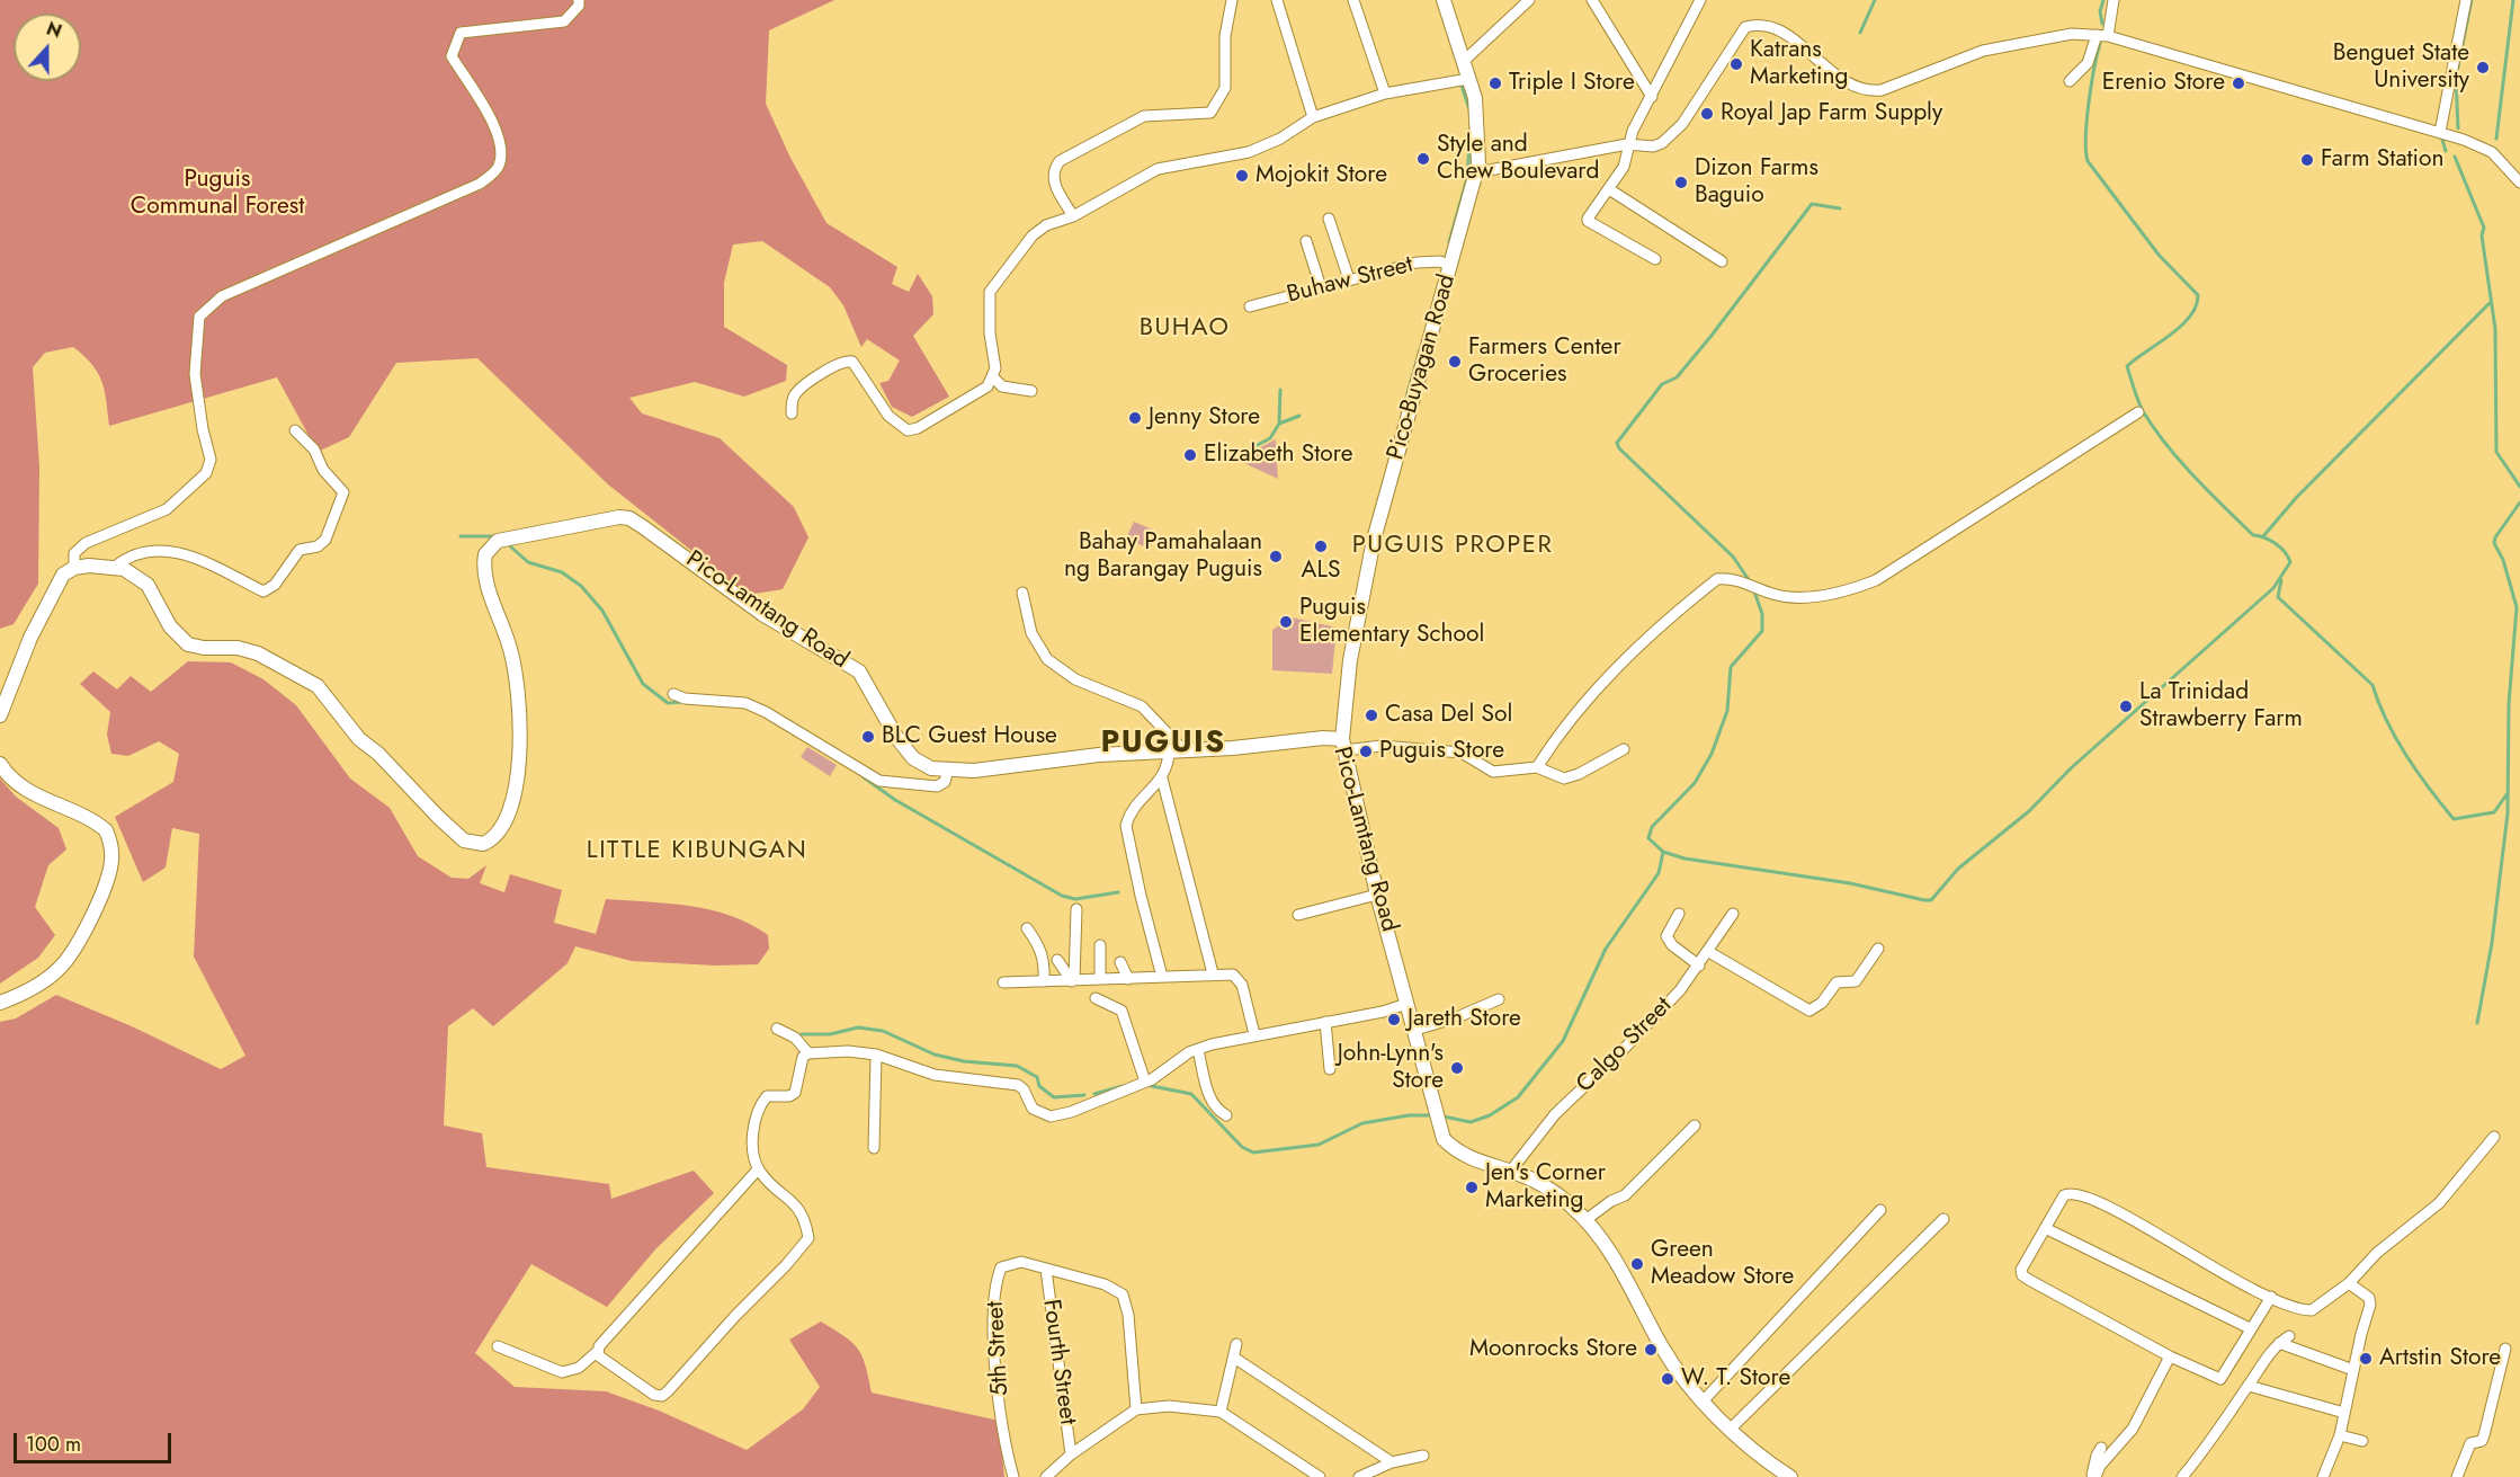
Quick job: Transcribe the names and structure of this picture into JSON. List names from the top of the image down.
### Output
{
  "streets": {
    "main road": ["Pico-Buyagan Road", "Pico-Lamtang Road"],
    "street": [
      "Buhaw Street",
      "Calgo Street",
      "5th Street",
      "Fourth Street"
    ]
  },
  "crossings": [
    ["Buhaw Street", "Pico-Buyagan Road"],
    ["Pico-Buyagan Road", "Pico-Lamtang Road"],
    ["Pico-Lamtang Road", "Calgo Street"],
    ["5th Street", "Fourth Street"]
  ],
  "districts": [
    "BUHAO",
    "PUGUIS PROPER",
    "PUGUIS",
    "LITTLE KIBUNGAN"
  ],
  "parks": ["Puguis Communal Forest"],
  "places": [
    "Katrans Marketing",
    "Benguet State University",
    "Triple I Store",
    "Erenio Store",
    "Royal Jap Farm Supply",
    "Style and Chew Boulevard",
    "Farm Station",
    "Mojokit Store",
    "Dizon Farms Baguio",
    "Farmers Center Groceries",
    "Jenny Store",
    "Elizabeth Store",
    "ALS",
    "Bahay Pamahalaan ng Barangay Puguis",
    "Puguis Elementary School",
    "La Trinidad Strawberry Farm",
    "Casa Del Sol",
    "BLC Guest House",
    "Puguis Store",
    "Jareth Store",
    "John-Lynn's Store",
    "Jen's Corner Marketing",
    "Green Meadow Store",
    "Moonrocks Store",
    "Artstin Store",
    "W. T. Store"
  ],
  "scale_bar": "100 m",
  "north": "top"
}
